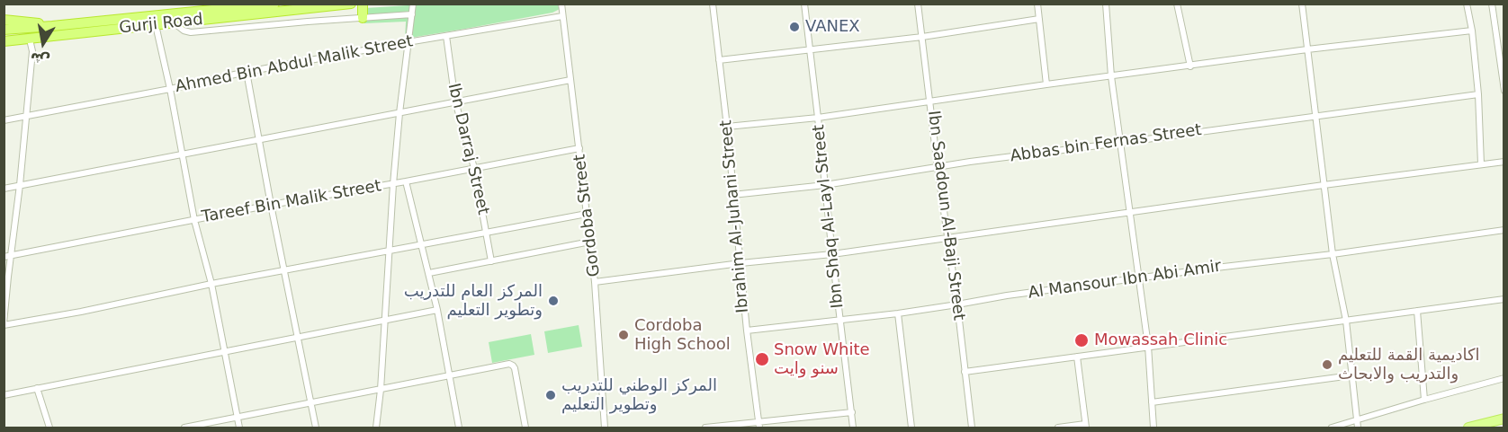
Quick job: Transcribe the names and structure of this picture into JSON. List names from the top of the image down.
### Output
{
  "streets": {
    "highway": ["Gurji Road"],
    "street": [
      "Ahmed Bin Abdul Malik Street",
      "Abbas bin Fernas Street",
      "Ibn Darraj Street",
      "Tareef Bin Malik Street",
      "Gordoba Street",
      "Ibn Saadoun Al-Baji Street",
      "Ibrahim Al-Juhani Street",
      "Ibn Shaq Al-Layl Street",
      "Al Mansour Ibn Abi Amir"
    ]
  },
  "crossings": [
    ["Ahmed Bin Abdul Malik Street", "Ibn Darraj Street"],
    ["Ahmed Bin Abdul Malik Street", "Gordoba Street"],
    ["Abbas bin Fernas Street", "Ibn Saadoun Al-Baji Street"],
    ["Abbas bin Fernas Street", "Ibrahim Al-Juhani Street"],
    ["Abbas bin Fernas Street", "Ibn Shaq Al-Layl Street"],
    ["Ibn Darraj Street", "Tareef Bin Malik Street"],
    ["Tareef Bin Malik Street", "Gordoba Street"],
    ["Ibn Saadoun Al-Baji Street", "Al Mansour Ibn Abi Amir"],
    ["Ibrahim Al-Juhani Street", "Al Mansour Ibn Abi Amir"],
    ["Ibn Shaq Al-Layl Street", "Al Mansour Ibn Abi Amir"]
  ],
  "places": [
    "VANEX",
    "المركز العام للتدريب وتطوير التعليم",
    "Cordoba High School",
    "Mowassah Clinic",
    "Snow White سنو وايت",
    "اكاديمية القمة للتعليم والتدريب والابحاث",
    "المركز الوطني للتدريب وتطوير التعليم"
  ],
  "north": "bottom"
}
